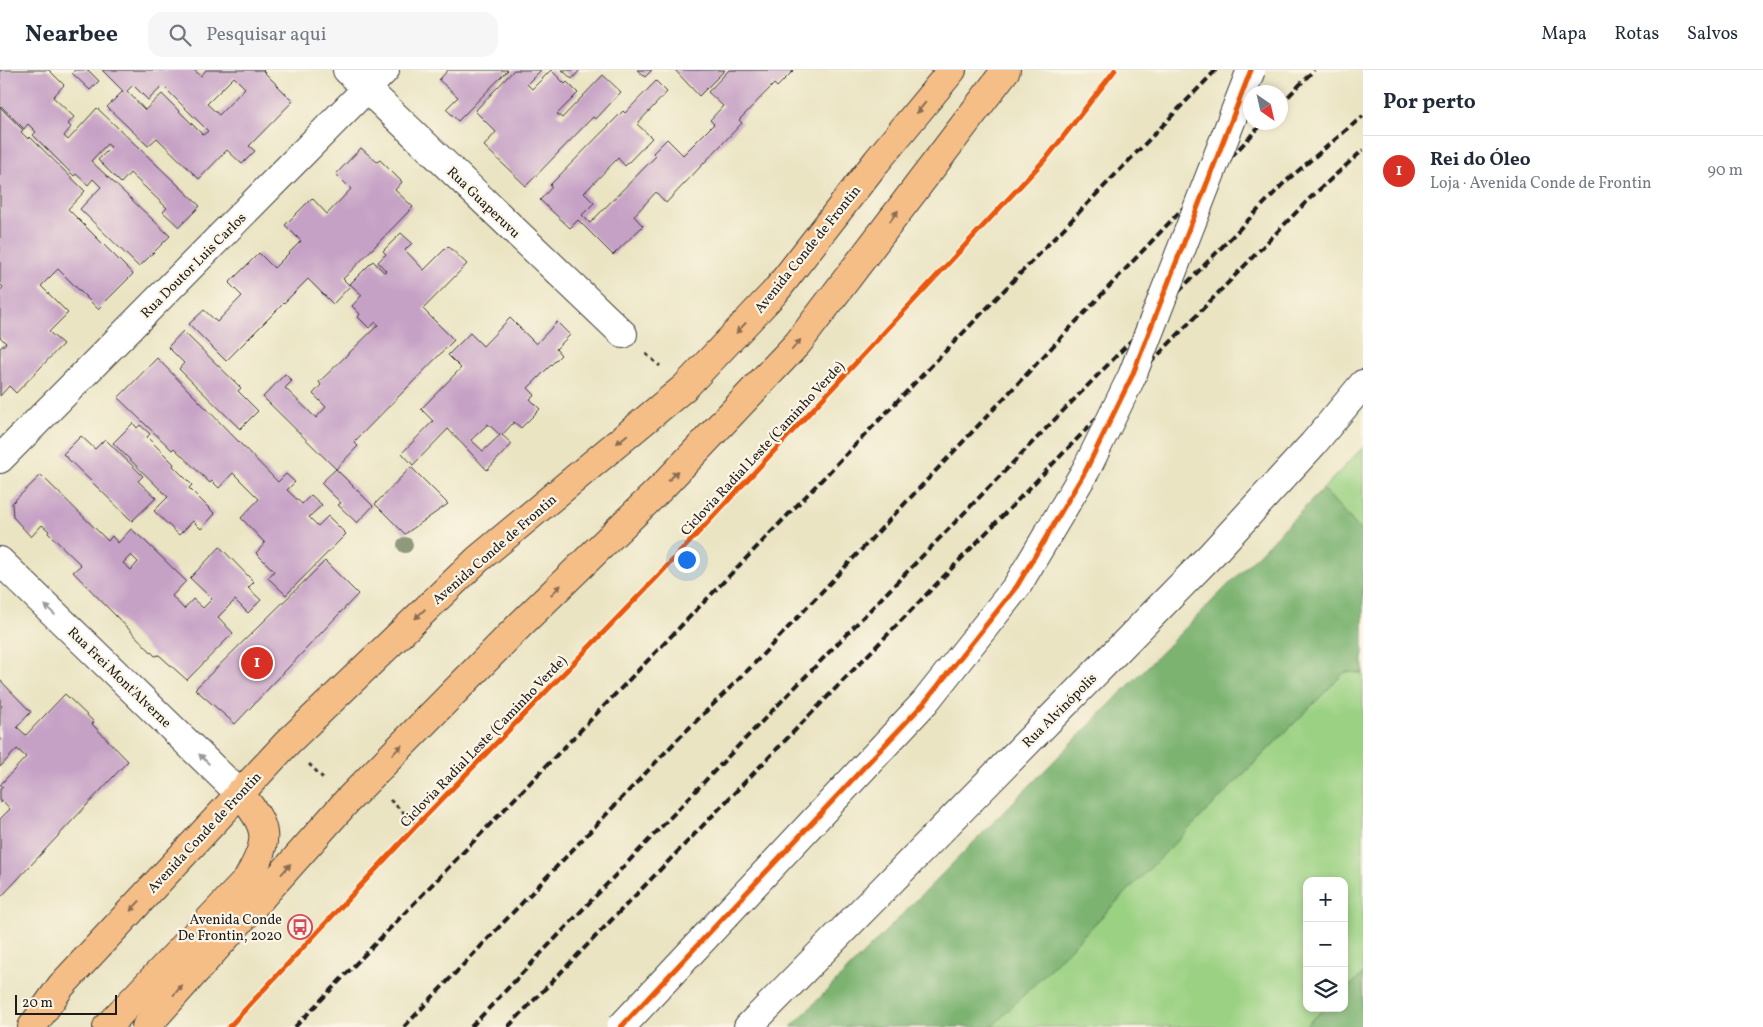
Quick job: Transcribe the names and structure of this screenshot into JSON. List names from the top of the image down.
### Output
{
  "streets": {
    "highway": ["Avenida Conde de Frontin"],
    "street": [
      "Rua Guaperuvu",
      "Rua Doutor Luis Carlos",
      "Rua Frei Mont'Alverne",
      "Rua Alvinópolis"
    ],
    "cycle path": ["Ciclovia Radial Leste (Caminho Verde)"]
  },
  "crossings": [
    ["Rua Guaperuvu", "Rua Doutor Luis Carlos"],
    ["Avenida Conde de Frontin", "Rua Frei Mont'Alverne"]
  ],
  "one_way": ["Rua Frei Mont'Alverne"],
  "places": {
    "bus stop": ["Avenida Conde De Frontin, 2020"]
  },
  "scale_bar": "20 m",
  "north": "bottom right",
  "page": {
    "header": "Nearbee",
    "search": "Pesquisar aqui",
    "nav": ["Mapa", "Rotas", "Salvos"],
    "heading": "Por perto",
    "list": [
      {
        "mark": "1",
        "name": "Rei do Óleo",
        "note": "Loja · Avenida Conde de Frontin",
        "value": "90 m"
      }
    ],
    "pins": "1",
    "map_buttons": ["+", "−"],
    "scale": "20 m"
  }
}
